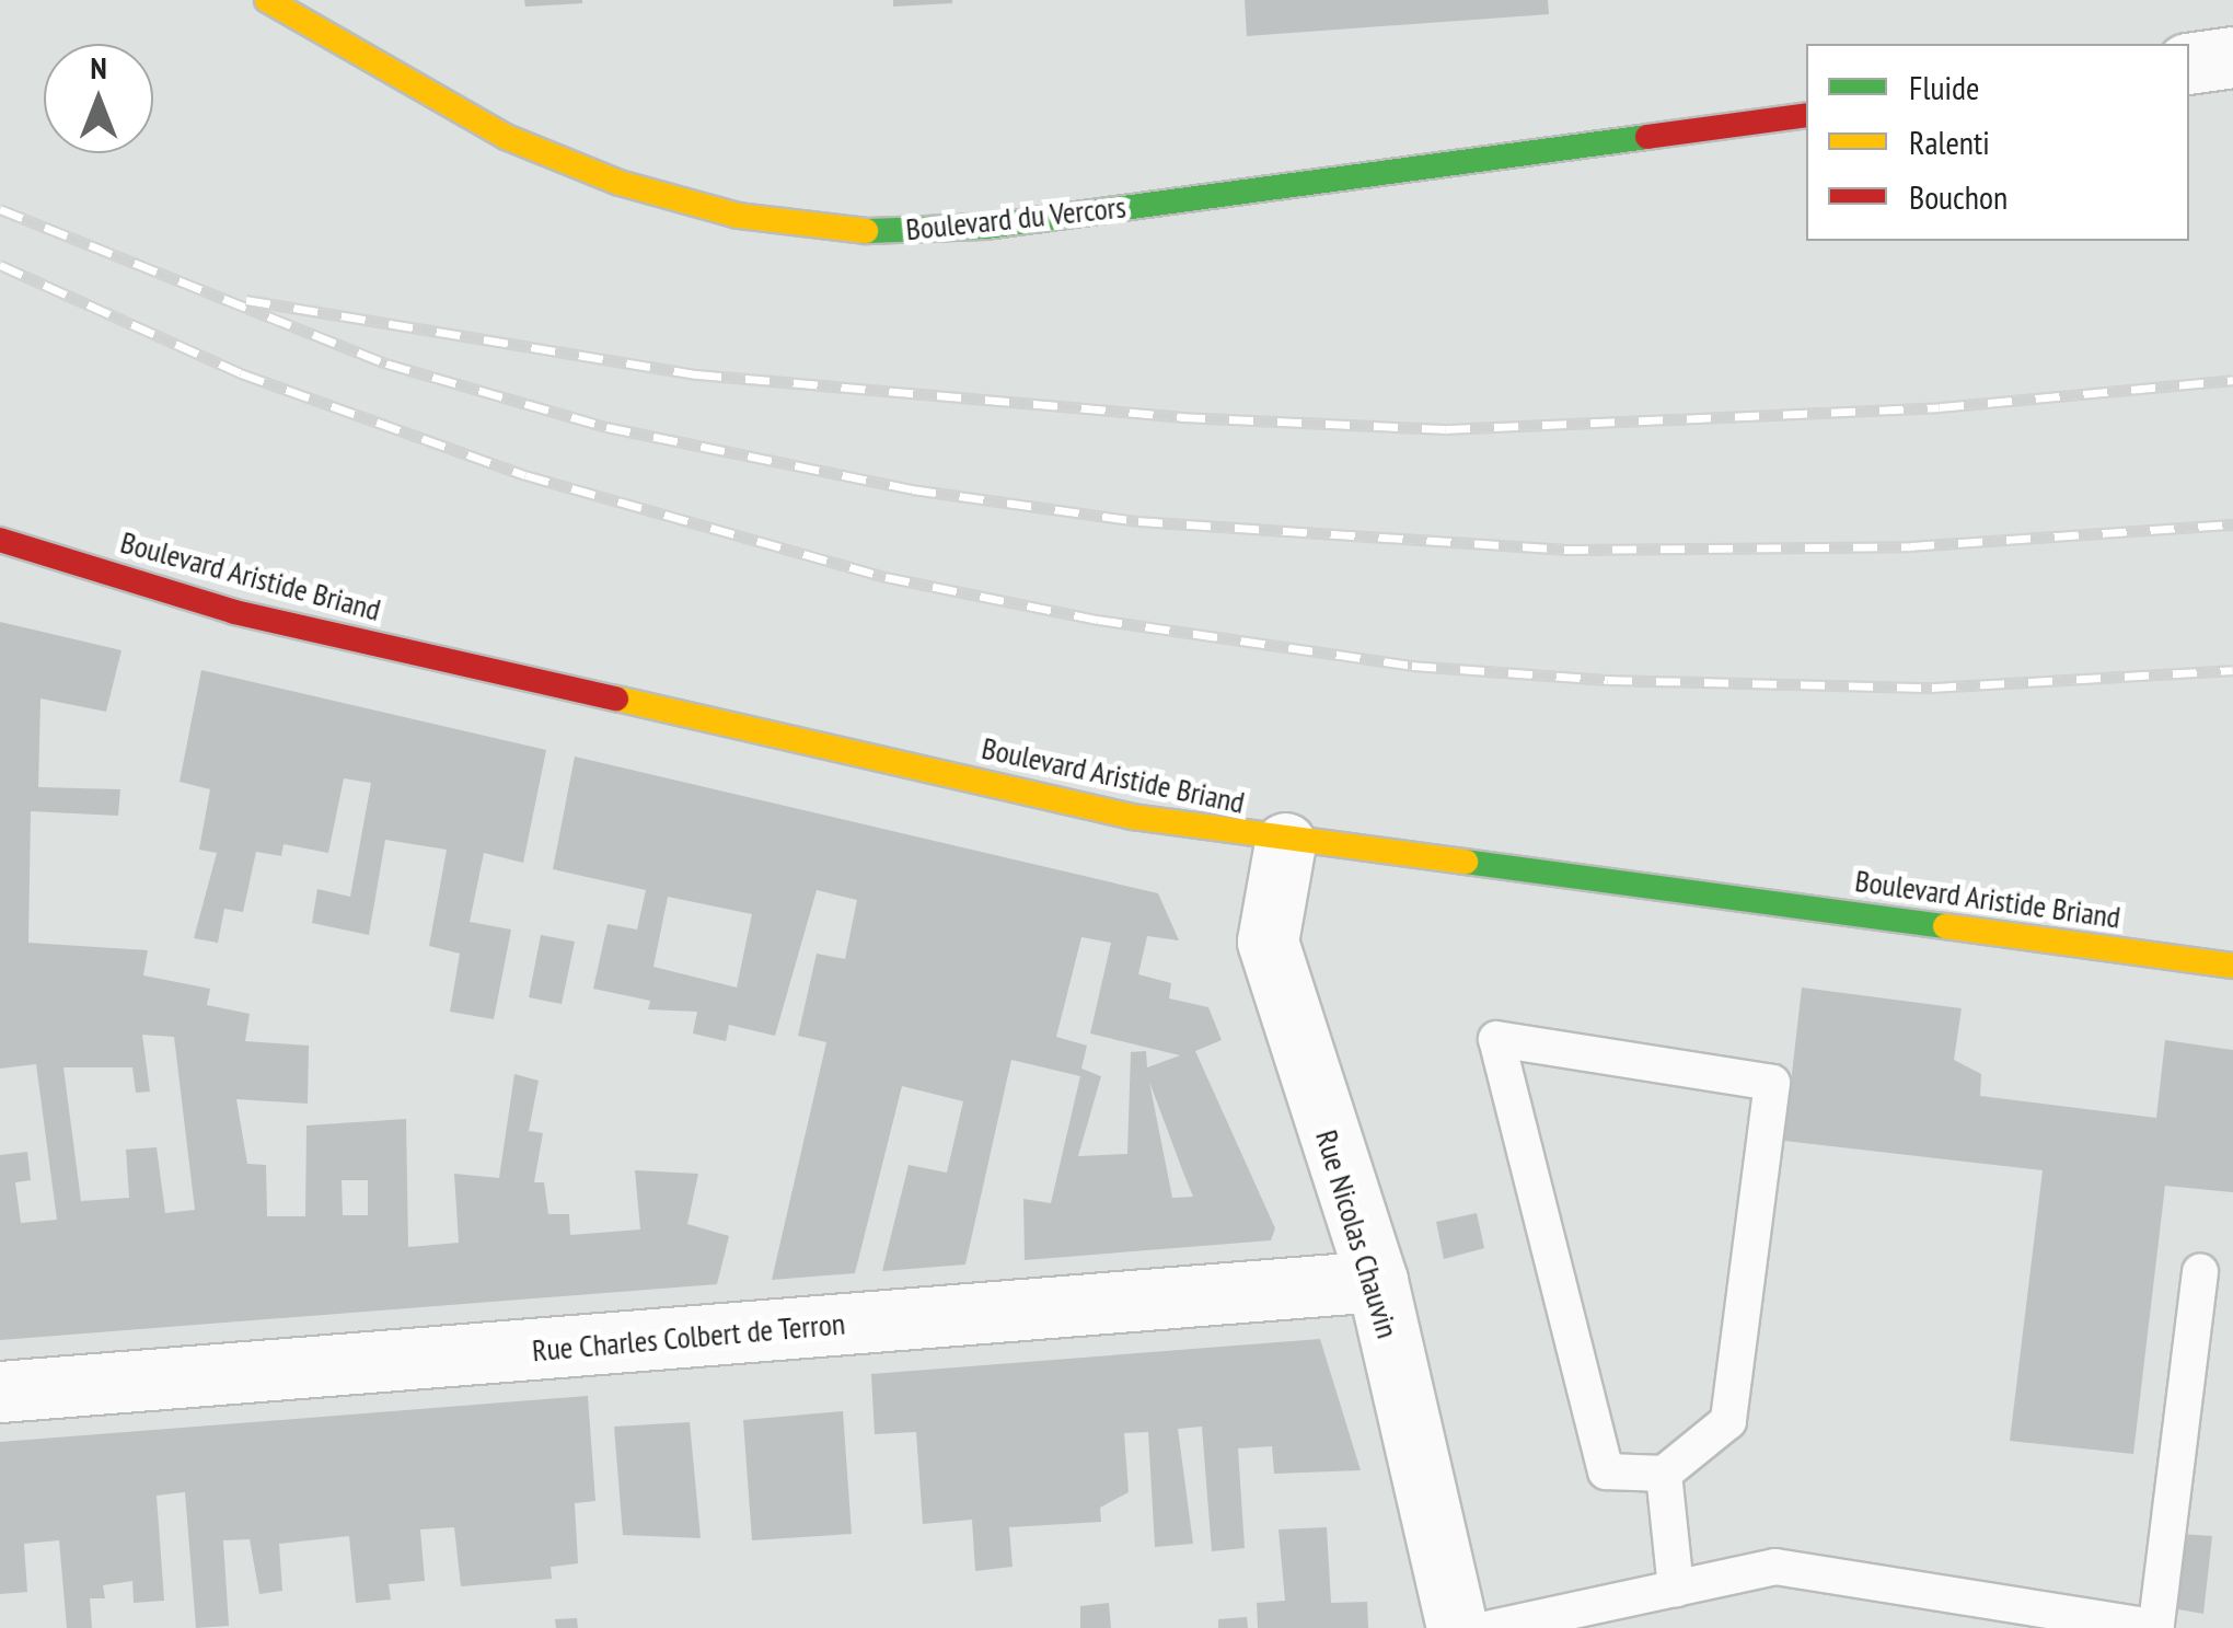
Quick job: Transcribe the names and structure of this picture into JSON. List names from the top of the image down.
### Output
{
  "streets": {
    "street": [
      "Boulevard du Vercors",
      "Boulevard Aristide Briand",
      "Rue Nicolas Chauvin",
      "Rue Charles Colbert de Terron"
    ]
  },
  "crossings": [
    ["Boulevard Aristide Briand", "Rue Nicolas Chauvin"],
    ["Rue Nicolas Chauvin", "Rue Charles Colbert de Terron"]
  ],
  "legend": ["Fluide", "Ralenti", "Bouchon"],
  "north": "top"
}
